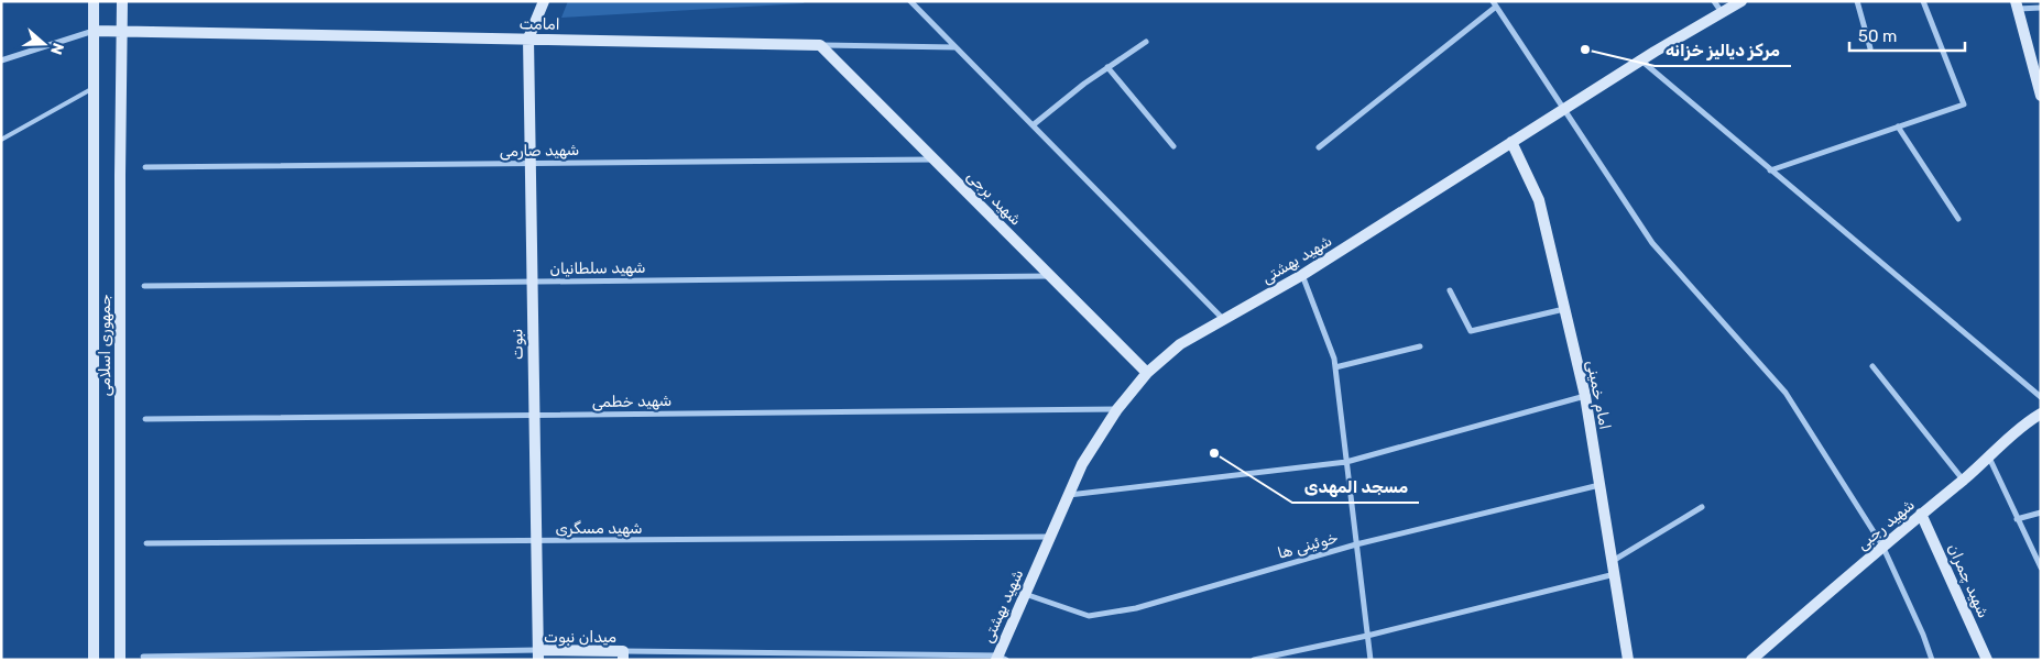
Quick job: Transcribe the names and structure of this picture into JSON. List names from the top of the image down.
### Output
{
  "streets": {
    "street": [
      "امامت",
      "شهید صارمی",
      "شهید برجی",
      "شهید بهشتی",
      "شهید سلطانیان",
      "نبوت",
      "جمهوری اسلامی",
      "امام خمینی",
      "شهید خطمی",
      "شهید رجبی",
      "شهید مسگری",
      "خوئینی ها",
      "شهید چمران",
      "میدان نبوت"
    ]
  },
  "crossings": [
    ["امامت", "شهید برجی"],
    ["امامت", "نبوت"],
    ["امامت", "جمهوری اسلامی"],
    ["شهید صارمی", "شهید برجی"],
    ["شهید صارمی", "نبوت"],
    ["شهید برجی", "شهید بهشتی"],
    ["شهید برجی", "شهید سلطانیان"],
    ["شهید بهشتی", "امام خمینی"],
    ["شهید بهشتی", "شهید خطمی"],
    ["شهید بهشتی", "شهید مسگری"],
    ["شهید بهشتی", "خوئینی ها"],
    ["شهید سلطانیان", "نبوت"],
    ["نبوت", "شهید خطمی"],
    ["نبوت", "شهید مسگری"],
    ["نبوت", "میدان نبوت"],
    ["امام خمینی", "خوئینی ها"],
    ["شهید رجبی", "شهید چمران"]
  ],
  "places": ["مرکز دیالیز خزانه", "مسجد المهدی"],
  "scale_bar": "50 m",
  "north": "right"
}
